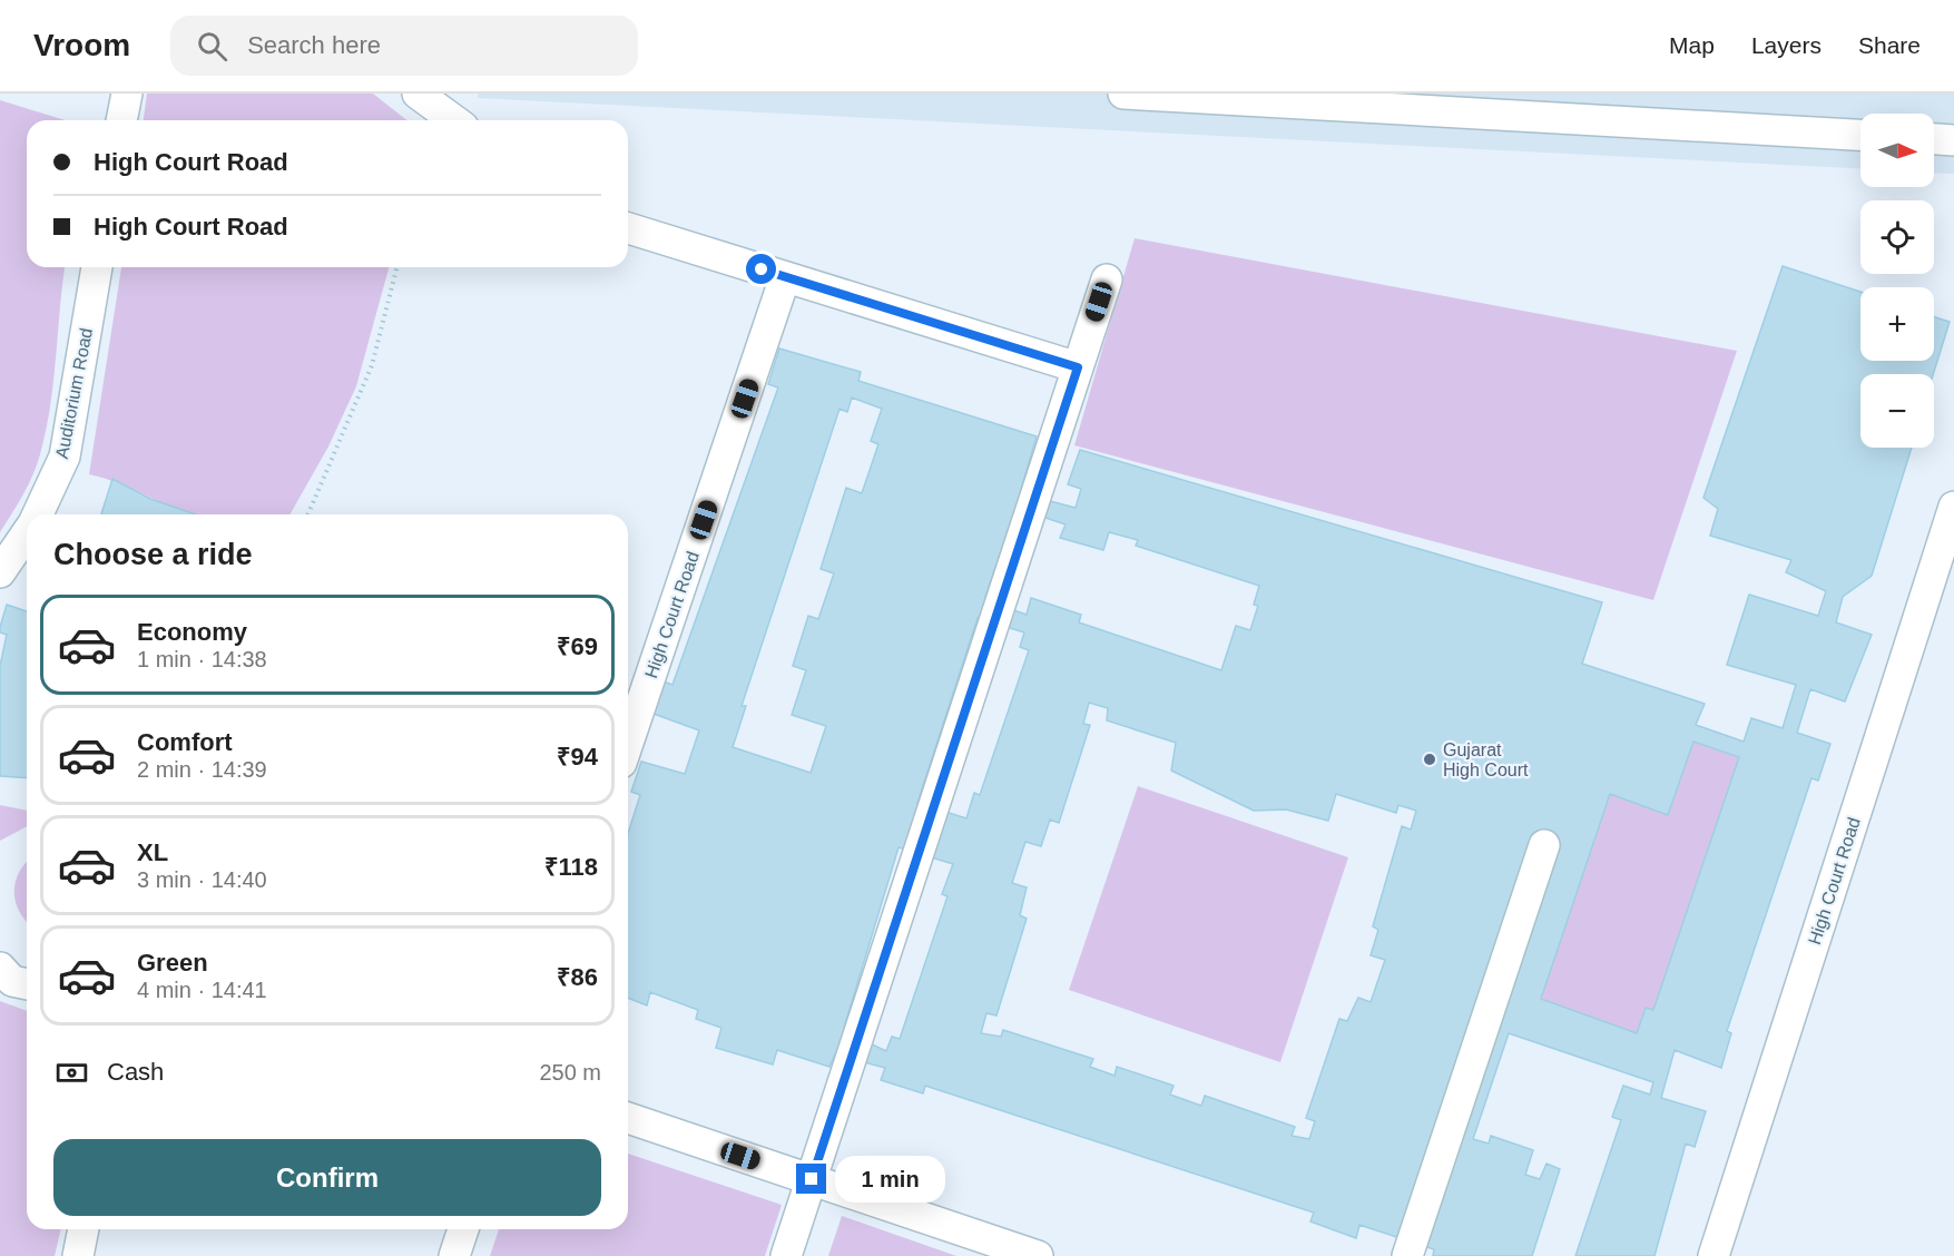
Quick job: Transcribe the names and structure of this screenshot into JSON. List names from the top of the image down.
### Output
{
  "streets": {
    "street": ["Auditorium Road", "High Court Road"]
  },
  "places": ["Gujarat High Court"],
  "north": "right",
  "page": {
    "header": "Vroom",
    "search": "Search here",
    "nav": ["Map", "Layers", "Share"],
    "map_buttons": ["+", "−"],
    "banner": ["High Court Road", "High Court Road"],
    "heading": "Choose a ride",
    "list": [
      {
        "name": "Economy",
        "note": "1 min · 14:38",
        "value": "₹69"
      },
      {
        "name": "Comfort",
        "note": "2 min · 14:39",
        "value": "₹94"
      },
      {
        "name": "XL",
        "note": "3 min · 14:40",
        "value": "₹118"
      },
      {
        "name": "Green",
        "note": "4 min · 14:41",
        "value": "₹86"
      }
    ],
    "pay": ["Cash", "250 m"],
    "buttons": "Confirm",
    "bubble": "1 min"
  }
}
